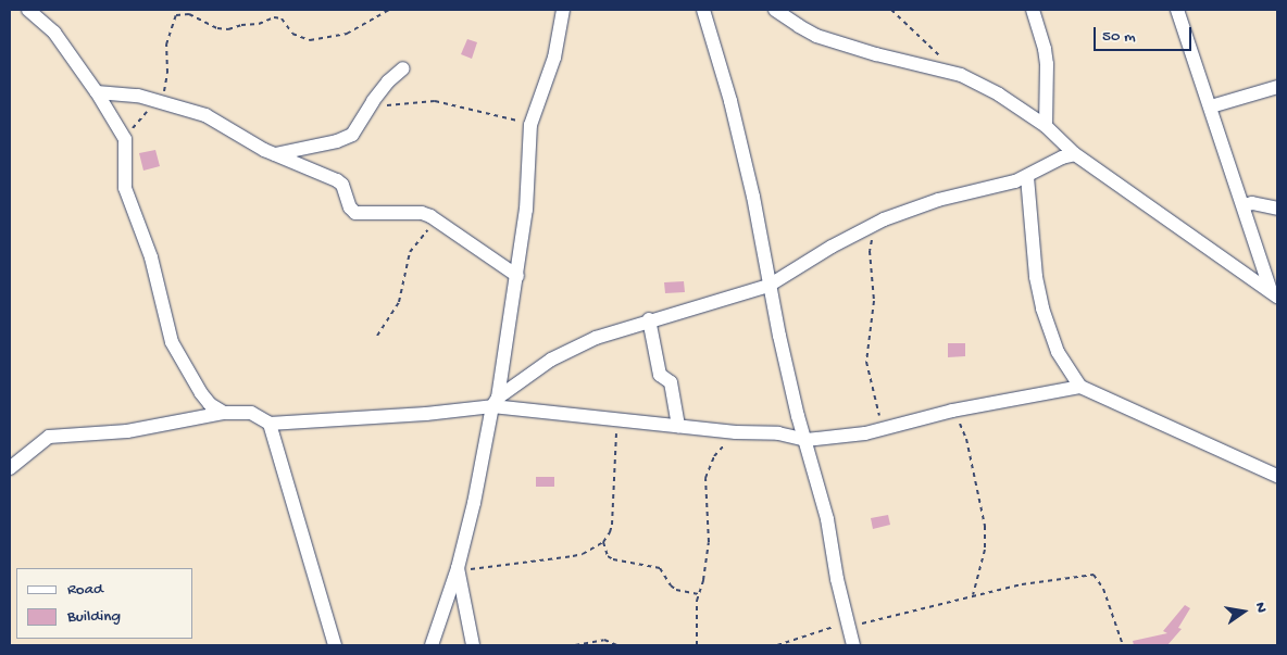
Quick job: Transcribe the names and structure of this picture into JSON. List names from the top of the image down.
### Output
{
  "legend": ["Road", "Building"],
  "scale_bar": "50 m",
  "north": "right"
}
